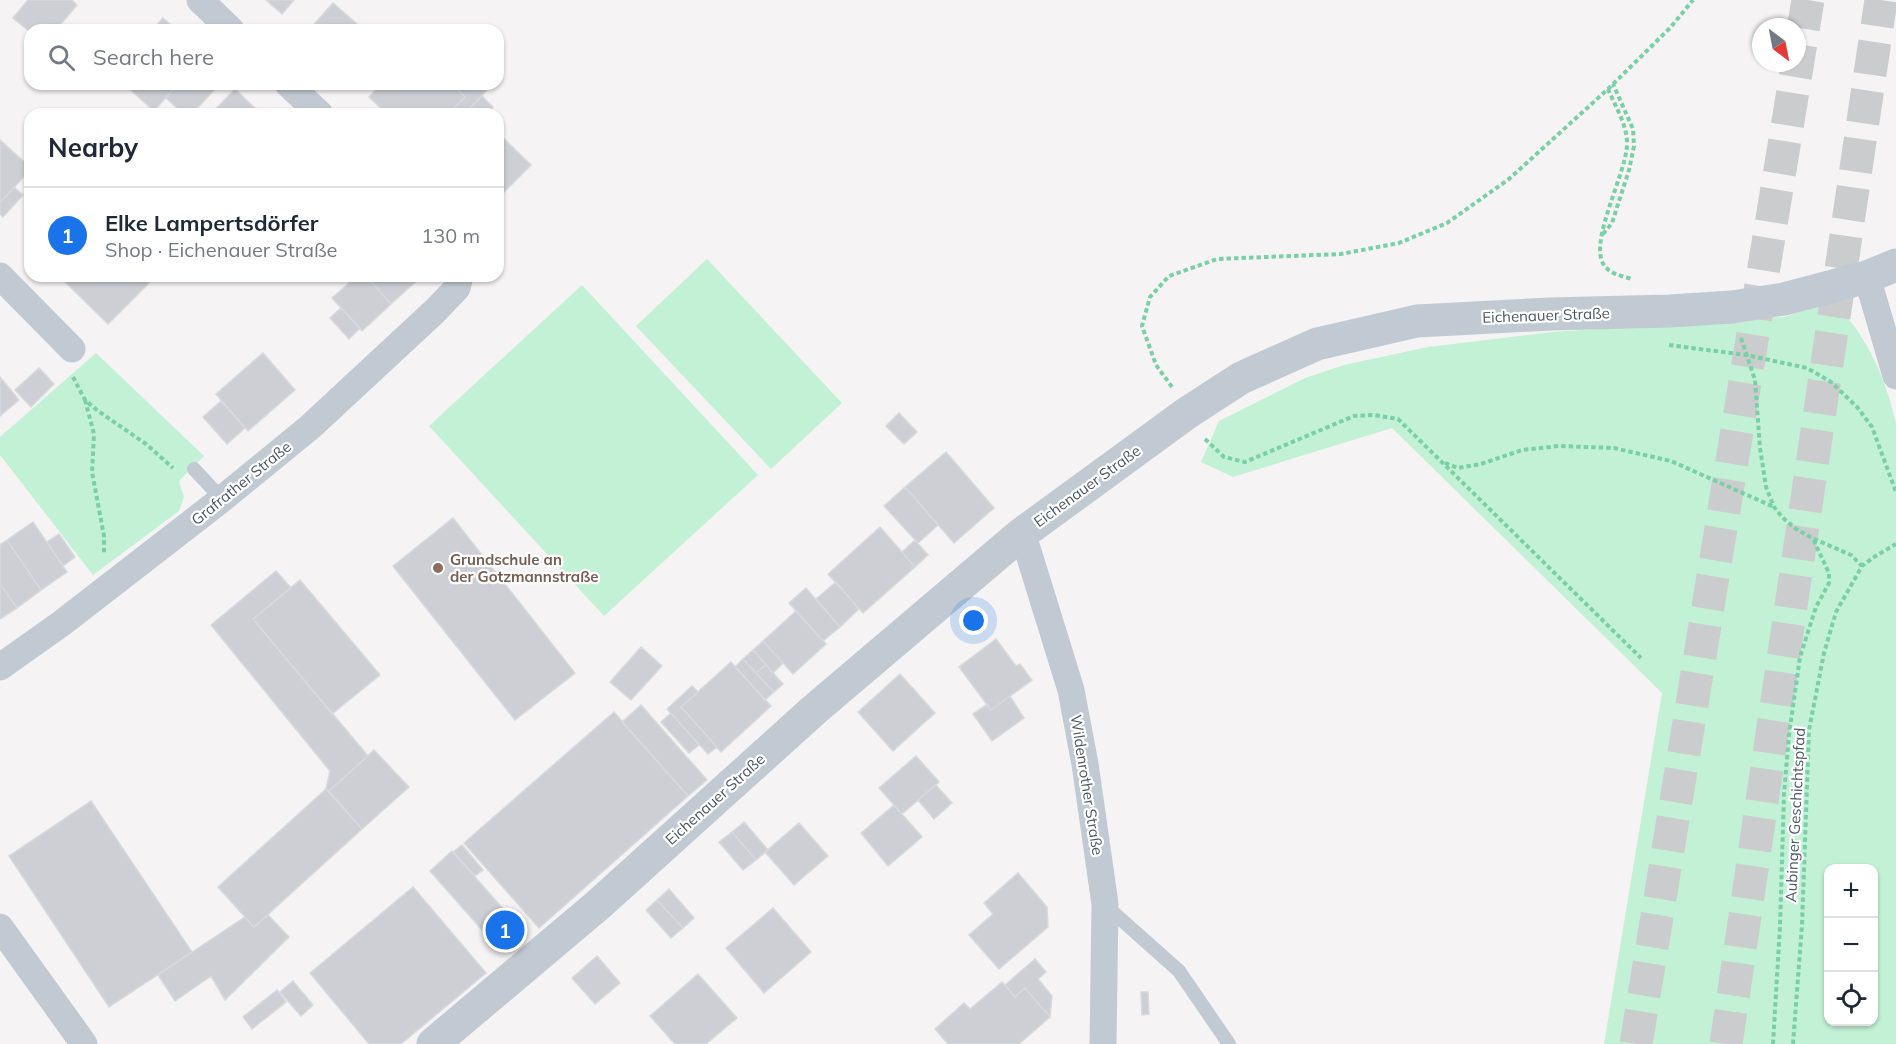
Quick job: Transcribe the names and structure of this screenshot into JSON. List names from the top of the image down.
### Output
{
  "streets": {
    "street": ["Eichenauer Straße", "Grafrather Straße", "Wildenrother Straße"],
    "path": ["Aubinger Geschichtspfad"]
  },
  "crossings": [
    ["Eichenauer Straße", "Wildenrother Straße"]
  ],
  "places": ["Grundschule an der Gotzmannstraße"],
  "north": "bottom right",
  "page": {
    "search": "Search here",
    "heading": "Nearby",
    "list": [
      {
        "mark": "1",
        "name": "Elke Lampertsdörfer",
        "note": "Shop · Eichenauer Straße",
        "value": "130 m"
      }
    ],
    "map_buttons": ["+", "−"],
    "pins": "1"
  }
}
